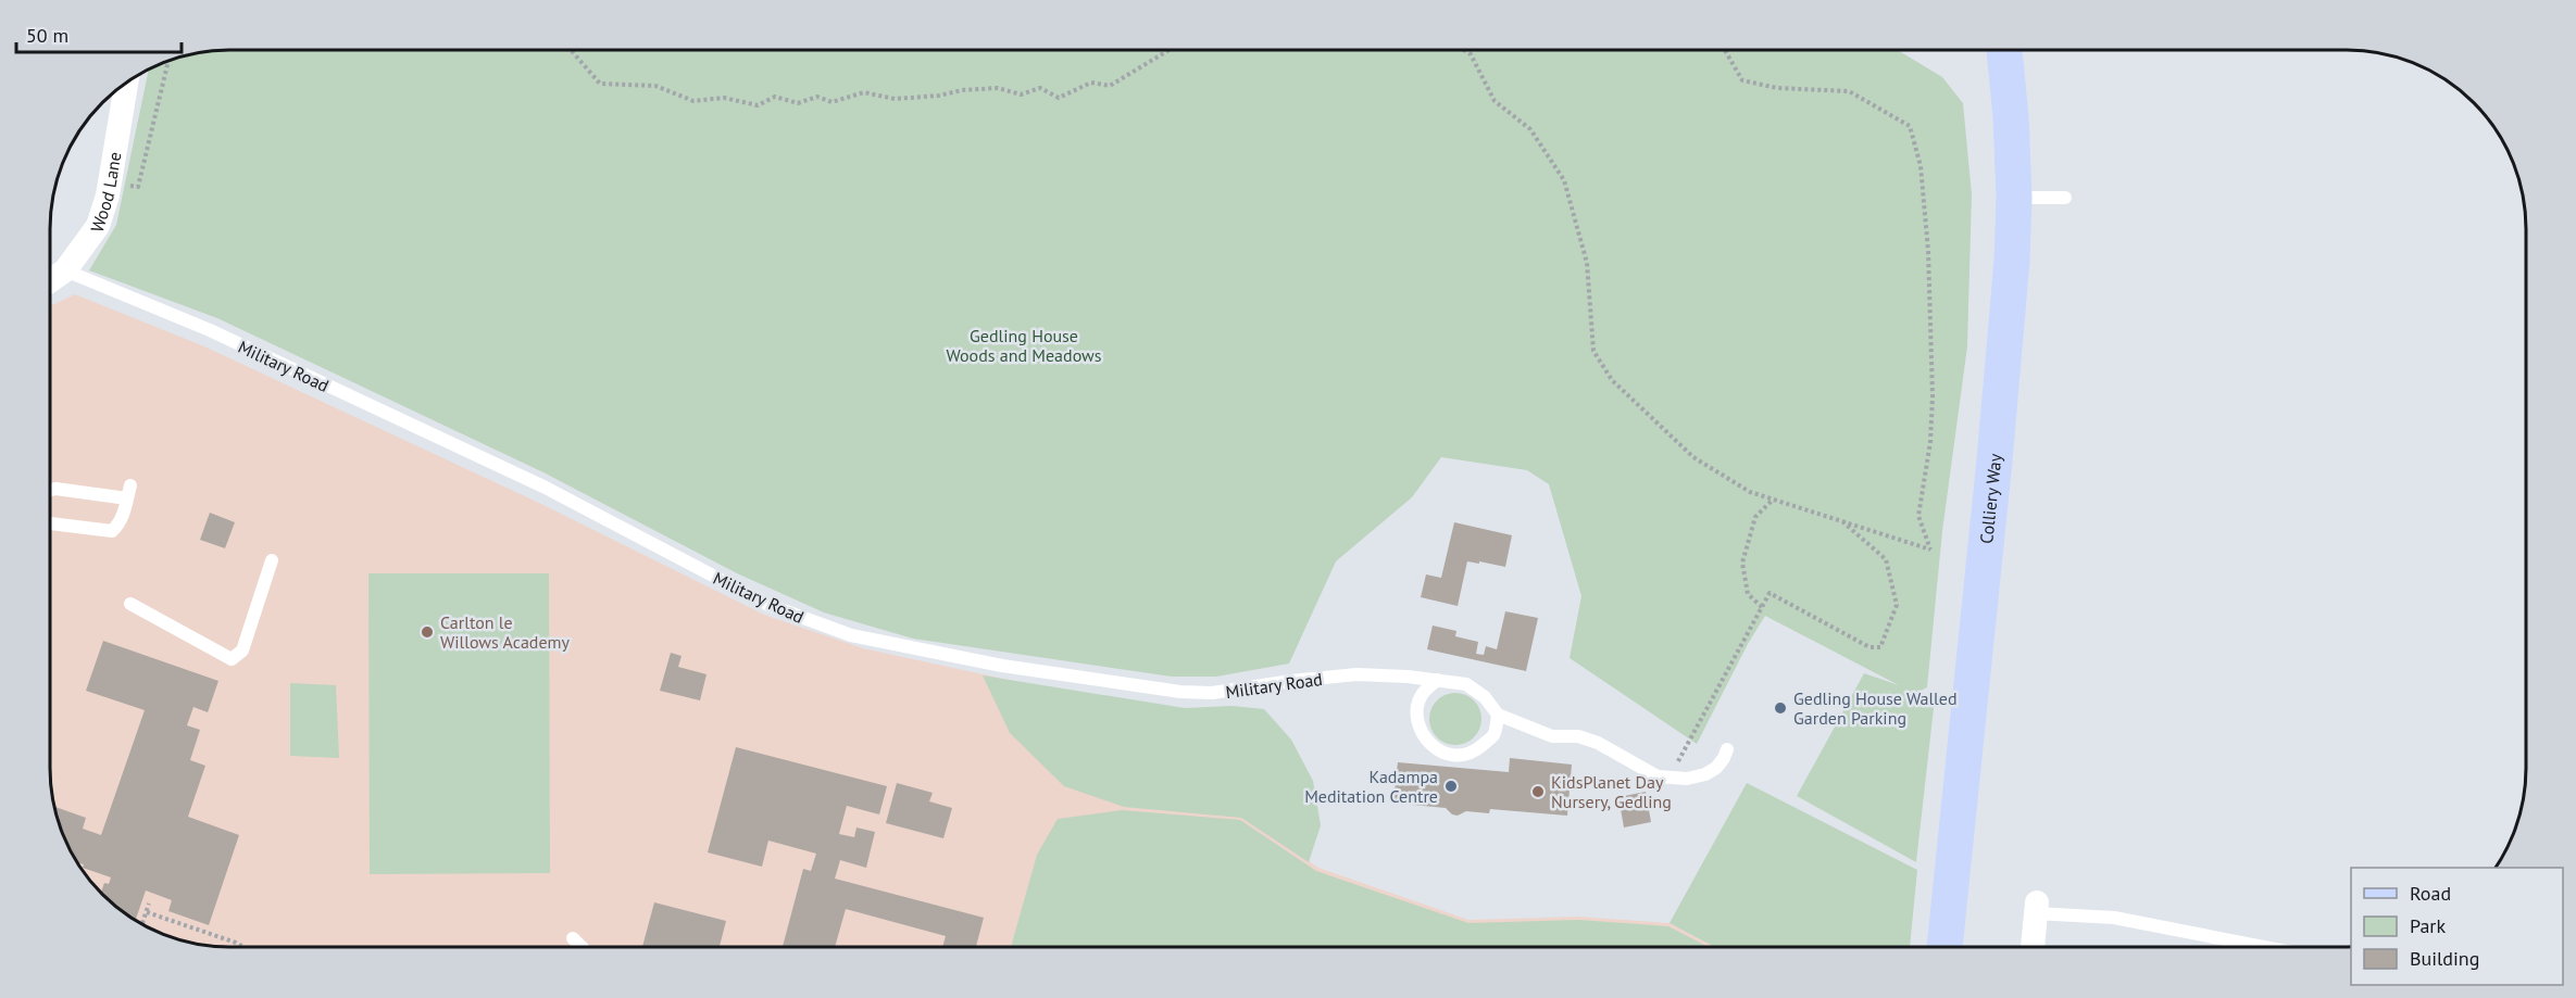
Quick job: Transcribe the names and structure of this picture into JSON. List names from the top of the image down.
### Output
{
  "streets": {
    "main road": ["Colliery Way"],
    "street": ["Wood Lane"],
    "lane": ["Military Road"]
  },
  "crossings": [
    ["Wood Lane", "Military Road"]
  ],
  "parks": ["Gedling House Woods and Meadows"],
  "places": [
    "Carlton le Willows Academy",
    "Gedling House Walled Garden Parking",
    "Kadampa Meditation Centre",
    "KidsPlanet Day Nursery, Gedling"
  ],
  "legend": ["Road", "Park", "Building"],
  "scale_bar": "50 m"
}
